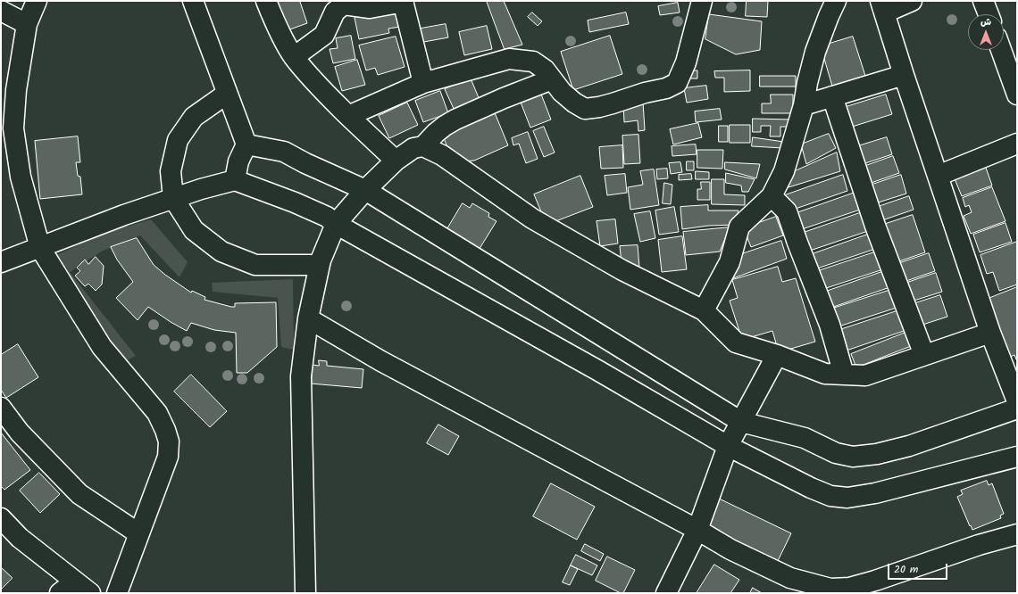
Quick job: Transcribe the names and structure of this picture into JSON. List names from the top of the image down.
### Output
{
  "scale_bar": "20 m",
  "north": "top"
}
